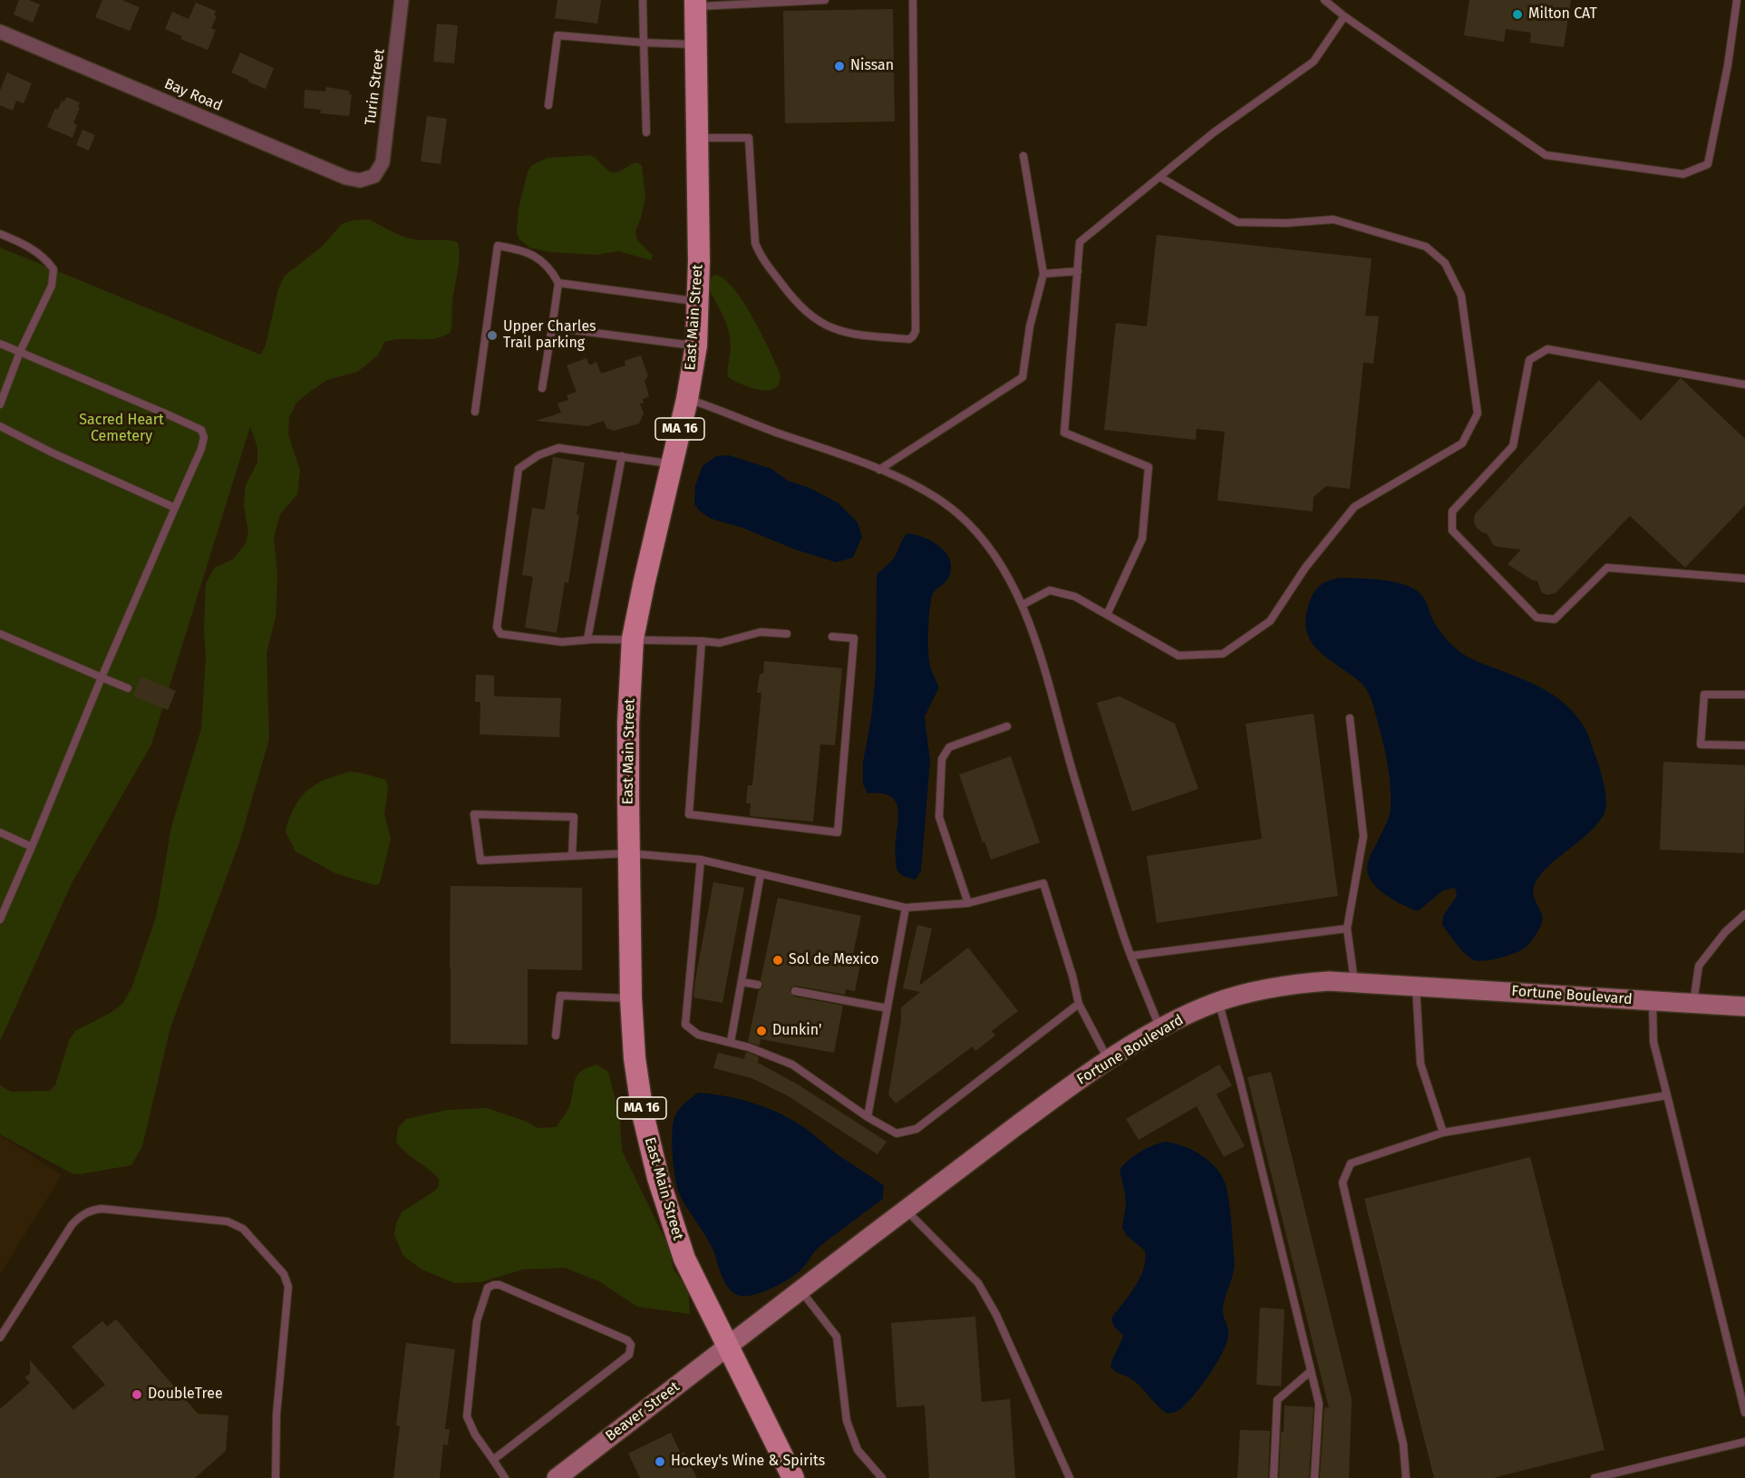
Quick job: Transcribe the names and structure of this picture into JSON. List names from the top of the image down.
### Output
{
  "streets": {
    "main road": [
      "East Main Street",
      "MA 16",
      "Fortune Boulevard",
      "Beaver Street"
    ],
    "street": ["Turin Street", "Bay Road"]
  },
  "crossings": [
    ["Turin Street", "Bay Road"],
    ["East Main Street", "Fortune Boulevard"],
    ["East Main Street", "Beaver Street"],
    ["Fortune Boulevard", "Beaver Street"]
  ],
  "parks": ["Sacred Heart Cemetery"],
  "places": [
    "Milton CAT",
    "Nissan",
    "Upper Charles Trail parking",
    "Sol de Mexico",
    "Dunkin'",
    "DoubleTree",
    "Hockey's Wine & Spirits"
  ]
}
